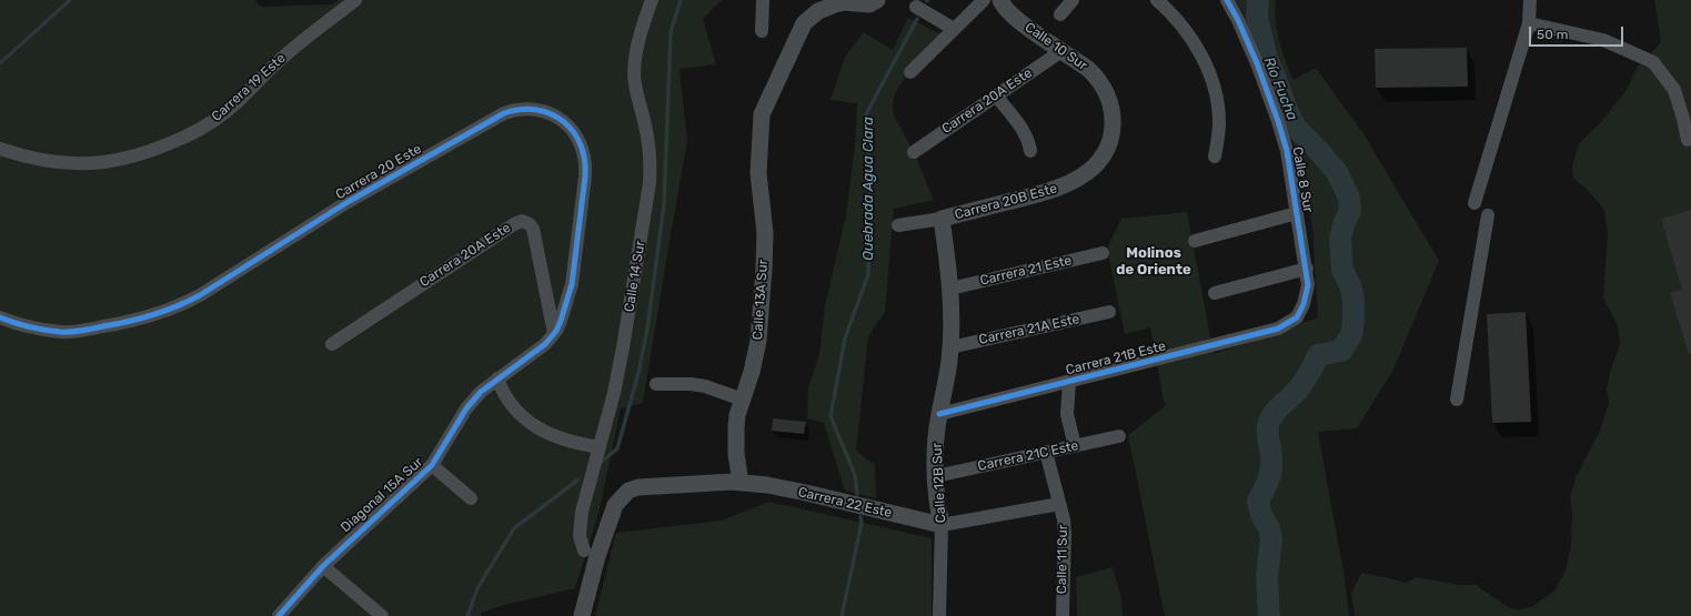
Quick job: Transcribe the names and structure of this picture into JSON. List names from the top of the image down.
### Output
{
  "streets": {
    "street": [
      "Calle 10 Sur",
      "Carrera 19 Este",
      "Carrera 20A Este",
      "Carrera 20 Este",
      "Calle 8 Sur",
      "Carrera 20B Este",
      "Carrera 21 Este",
      "Calle 14 Sur",
      "Calle 13A Sur",
      "Carrera 21A Este",
      "Carrera 21B Este",
      "Carrera 21C Este",
      "Calle 12B Sur",
      "Diagonal 15A Sur",
      "Carrera 22 Este",
      "Calle 11 Sur"
    ]
  },
  "crossings": [
    ["Calle 10 Sur", "Carrera 20A Este"],
    ["Calle 10 Sur", "Carrera 20B Este"],
    ["Carrera 20A Este", "Carrera 20 Este"],
    ["Carrera 20A Este", "Diagonal 15A Sur"],
    ["Carrera 20 Este", "Diagonal 15A Sur"],
    ["Calle 8 Sur", "Carrera 21B Este"],
    ["Carrera 20B Este", "Calle 12B Sur"],
    ["Carrera 21 Este", "Calle 12B Sur"],
    ["Calle 13A Sur", "Carrera 22 Este"],
    ["Carrera 21A Este", "Calle 12B Sur"],
    ["Carrera 21B Este", "Calle 12B Sur"],
    ["Carrera 21C Este", "Calle 12B Sur"],
    ["Carrera 21C Este", "Calle 11 Sur"],
    ["Calle 12B Sur", "Carrera 22 Este"],
    ["Carrera 22 Este", "Calle 11 Sur"]
  ],
  "districts": ["Molinos de Oriente"],
  "water": ["Río Fucha", "Quebrada Agua Clara"],
  "scale_bar": "50 m"
}
